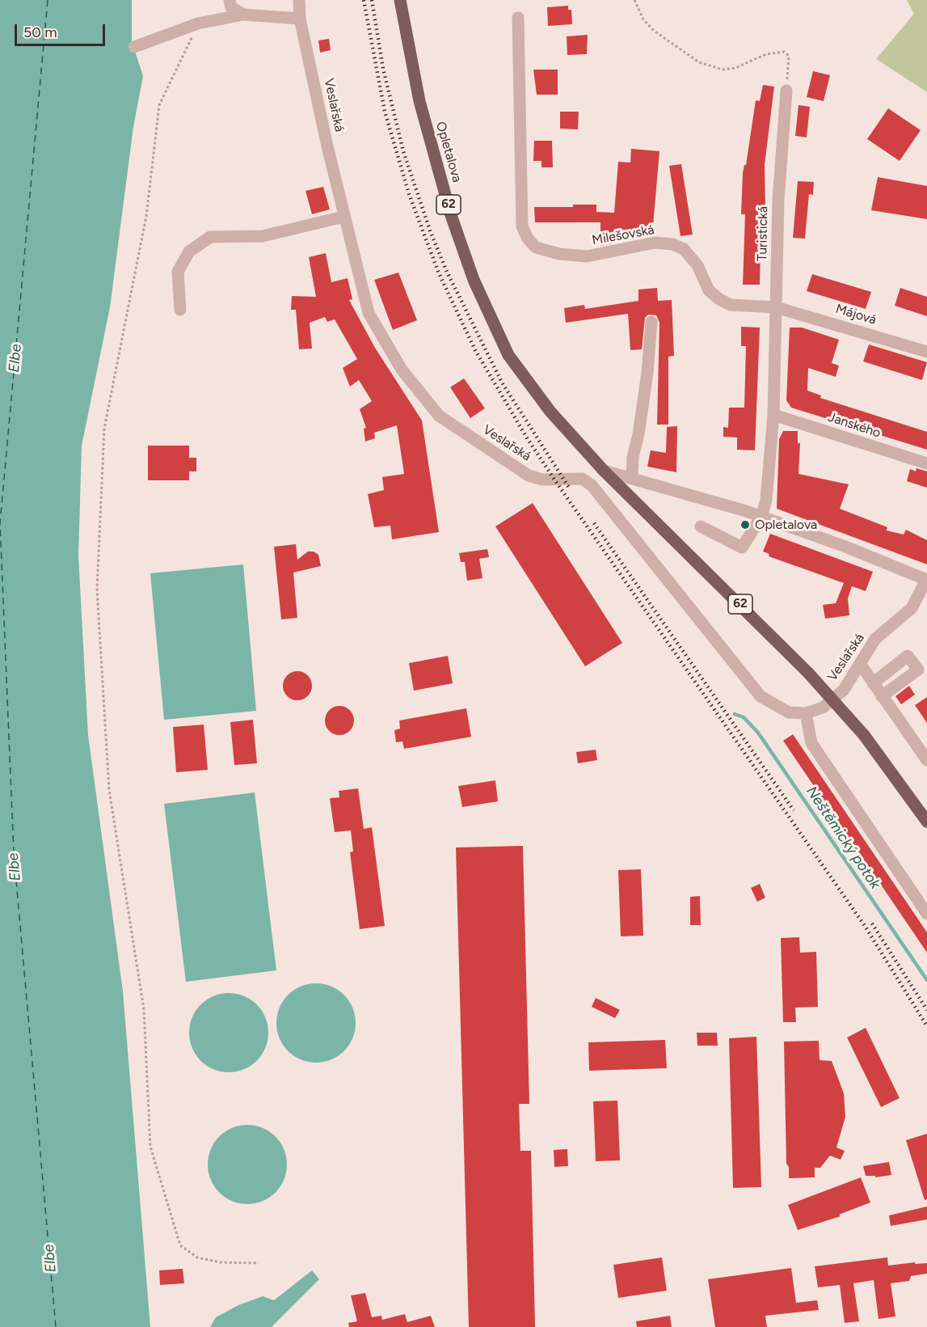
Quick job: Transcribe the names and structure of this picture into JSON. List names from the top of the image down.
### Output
{
  "streets": {
    "main road": ["Opletalova", "62"],
    "street": [
      "Veslařská",
      "Turistická",
      "Milešovská",
      "Májová",
      "Janského"
    ]
  },
  "crossings": [
    ["Turistická", "Milešovská"],
    ["Turistická", "Májová"],
    ["Turistická", "Janského"],
    ["Milešovská", "Májová"]
  ],
  "water": ["Elbe", "Neštěmický potok"],
  "places": ["Opletalova"],
  "scale_bar": "50 m"
}
